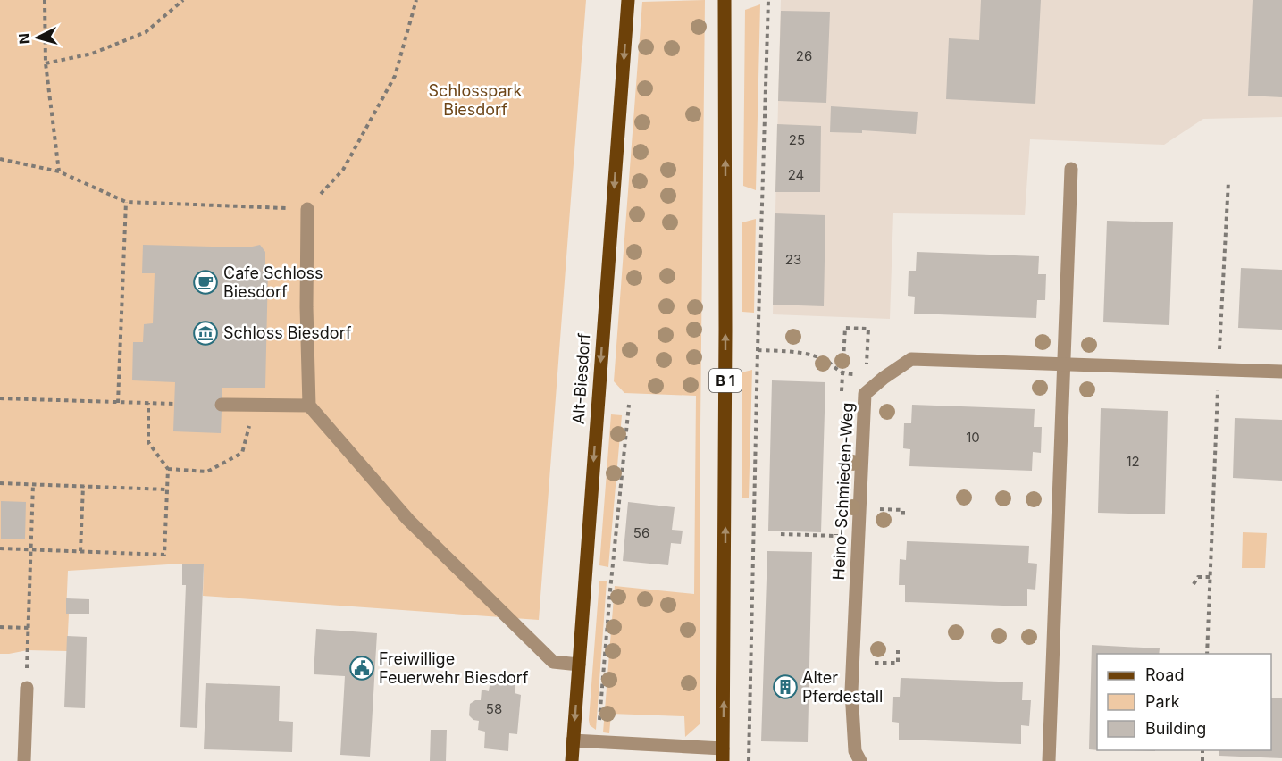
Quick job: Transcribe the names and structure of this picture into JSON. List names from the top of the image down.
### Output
{
  "streets": {
    "main road": ["Alt-Biesdorf", "B 1"],
    "street": ["Heino-Schmieden-Weg"]
  },
  "parks": ["Schlosspark Biesdorf"],
  "places": {
    "cafe": ["Cafe Schloss Biesdorf"],
    "museum": ["Schloss Biesdorf"],
    "public building": ["Freiwillige Feuerwehr Biesdorf"],
    "building": ["Alter Pferdestall"]
  },
  "house_numbers": [
    "26",
    "25",
    "24",
    "23",
    "10",
    "12",
    "56",
    "58"
  ],
  "legend": ["Road", "Park", "Building"],
  "north": "left"
}
